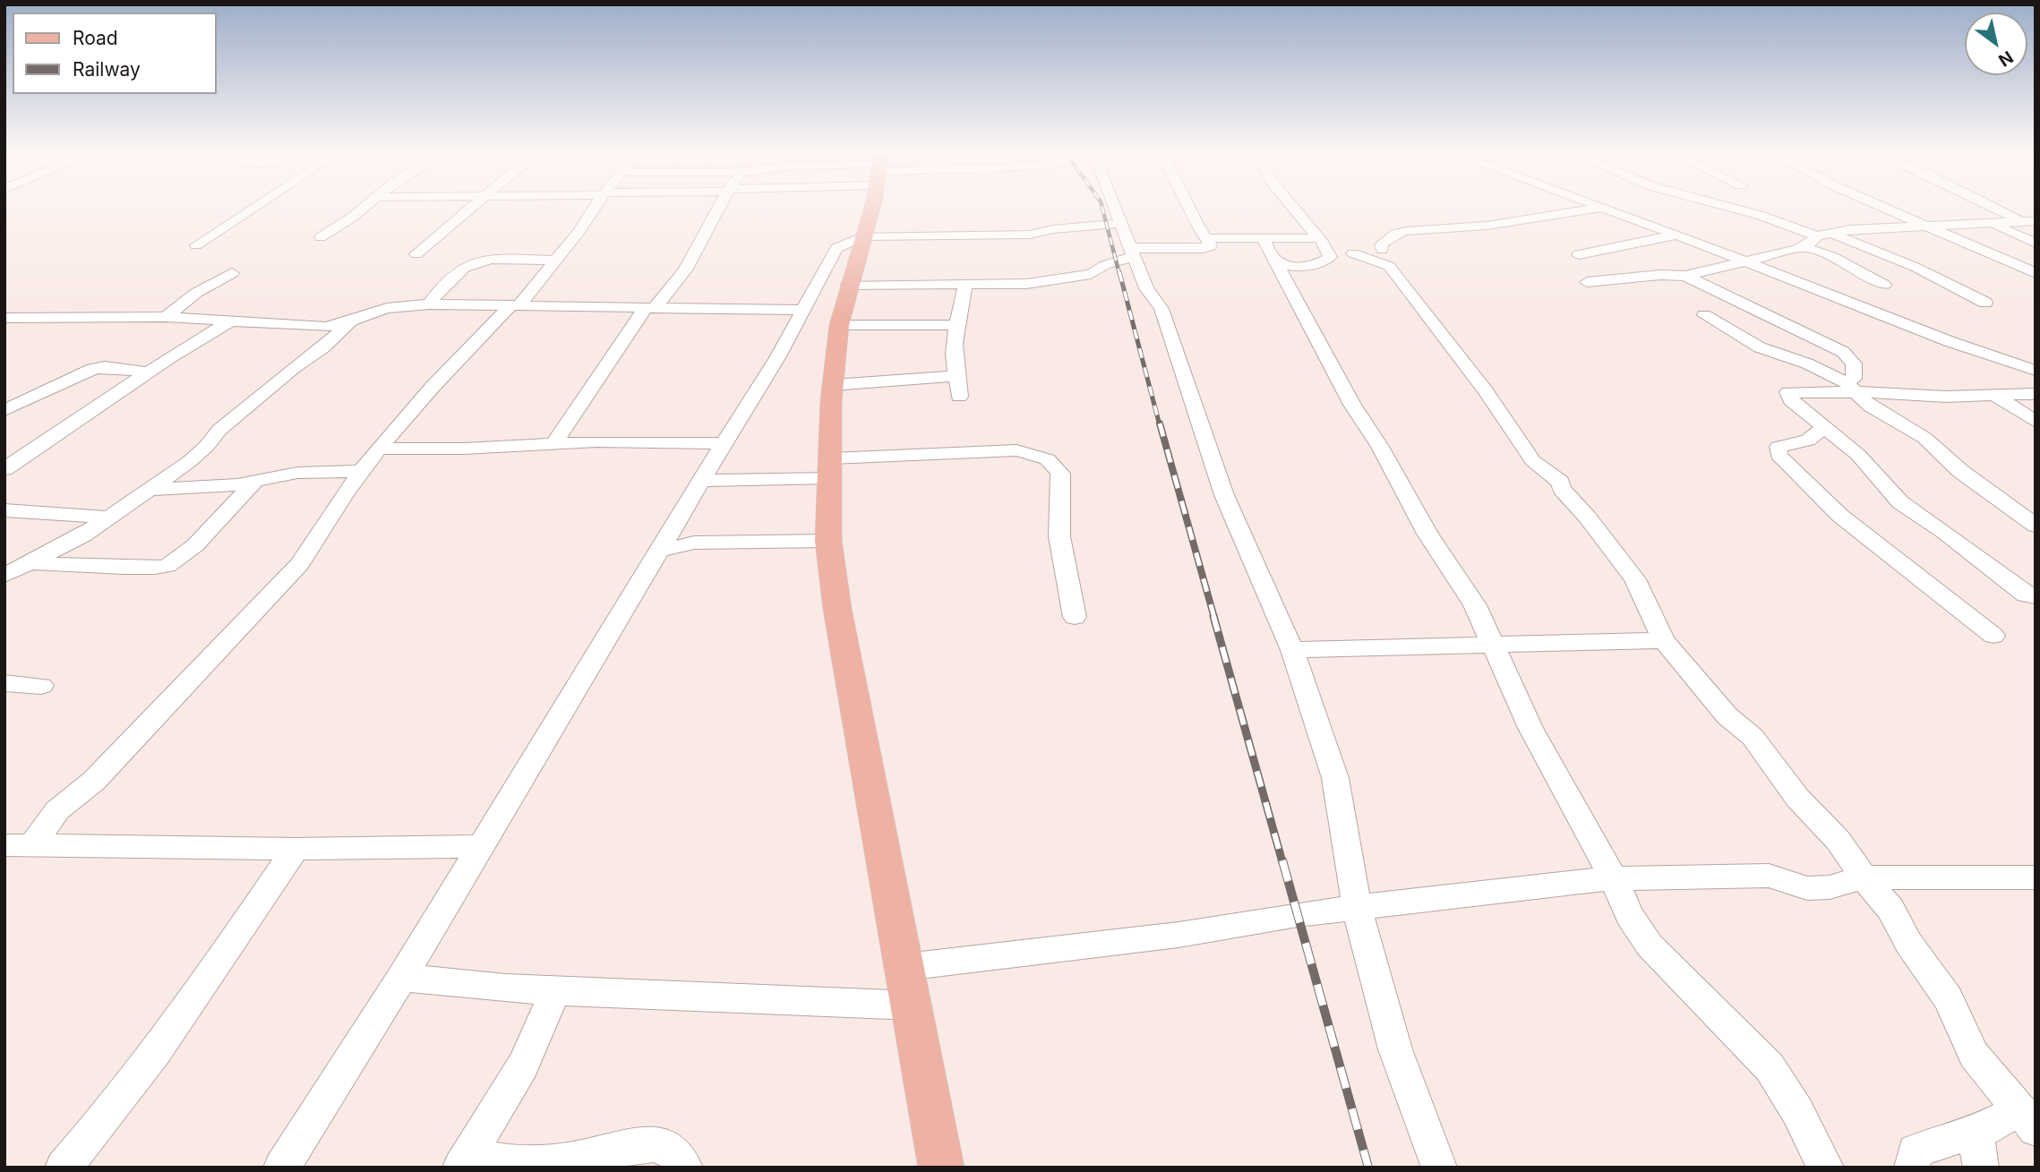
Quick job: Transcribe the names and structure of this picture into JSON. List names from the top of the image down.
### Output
{
  "legend": ["Road", "Railway"],
  "north": "bottom right"
}
